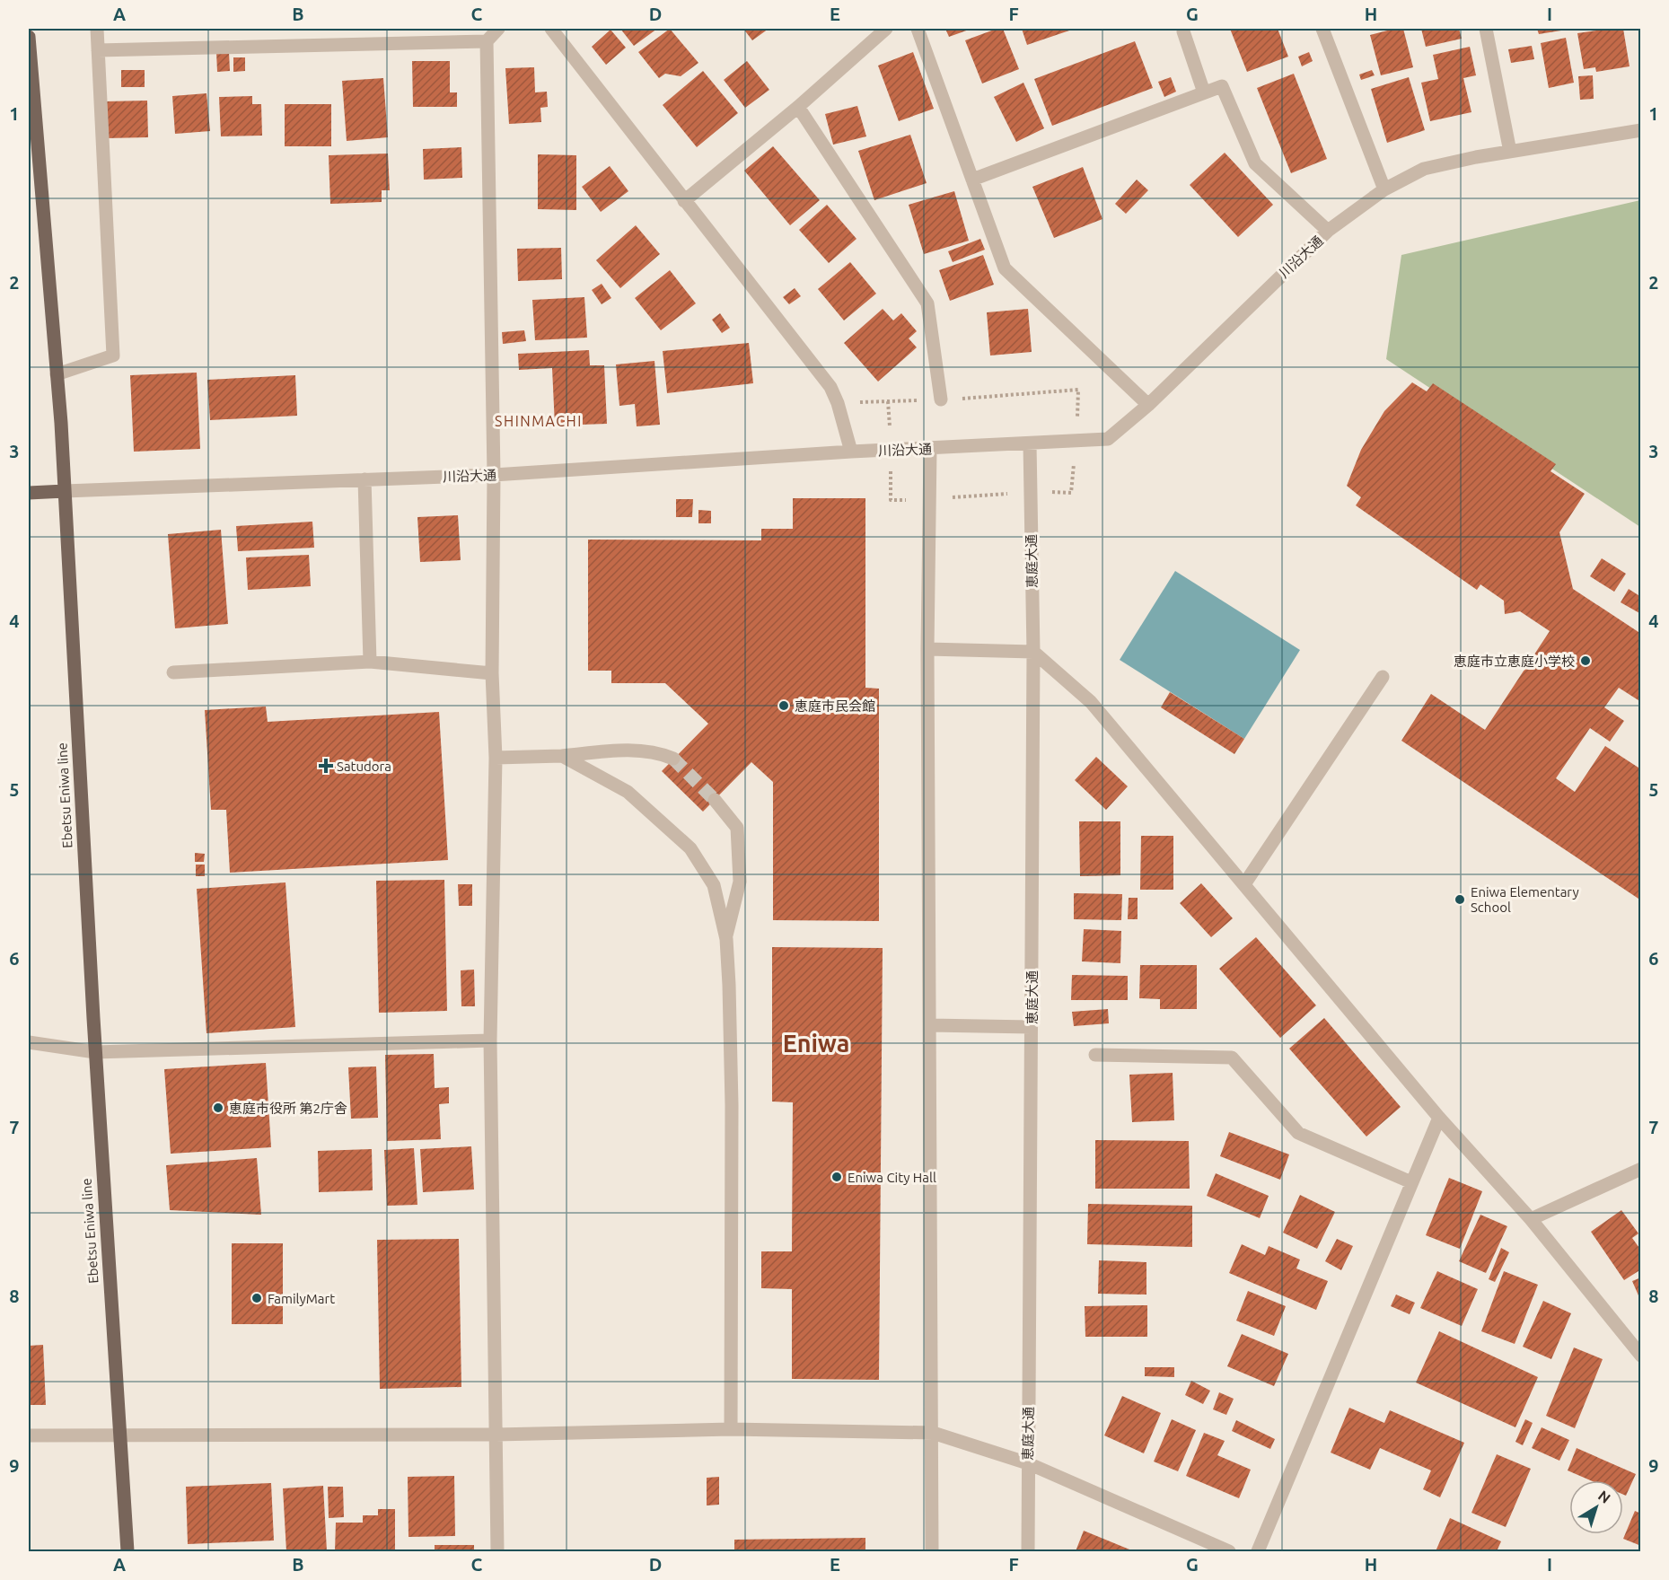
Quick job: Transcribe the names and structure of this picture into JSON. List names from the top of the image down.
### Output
{
  "streets": {
    "main road": ["Ebetsu Eniwa line"],
    "street": ["川沿大通", "恵庭大通"]
  },
  "crossings": [
    ["川沿大通", "恵庭大通"],
    ["川沿大通", "Ebetsu Eniwa line"]
  ],
  "districts": ["SHINMACHI", "Eniwa"],
  "places": {
    "other": [
      "恵庭市立恵庭小学校",
      "恵庭市民会館",
      "Eniwa Elementary School",
      "恵庭市役所 第2庁舎",
      "Eniwa City Hall",
      "FamilyMart"
    ],
    "health": ["Satudora"]
  },
  "north": "top right",
  "grid": {
    "columns": [
      "A",
      "B",
      "C",
      "D",
      "E",
      "F",
      "G",
      "H",
      "I"
    ],
    "rows": [
      "1",
      "2",
      "3",
      "4",
      "5",
      "6",
      "7",
      "8",
      "9"
    ]
  }
}
